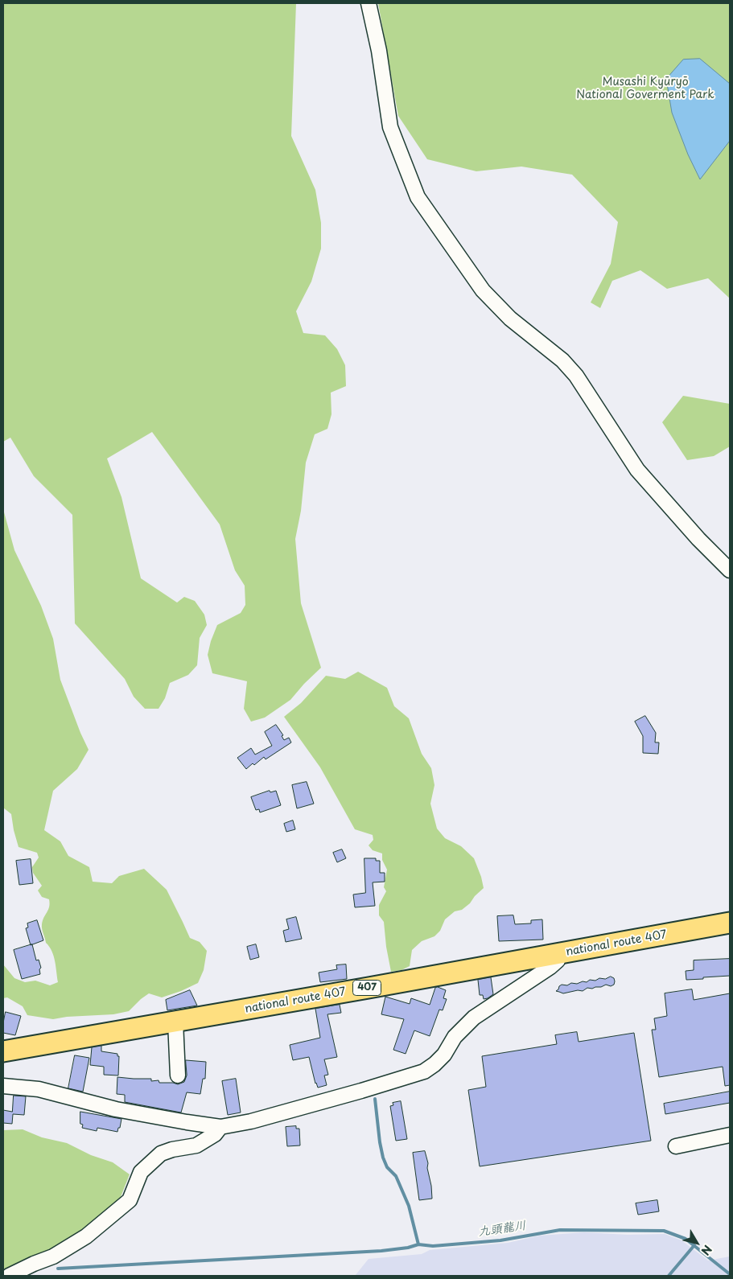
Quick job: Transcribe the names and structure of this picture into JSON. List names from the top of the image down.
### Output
{
  "streets": {
    "highway": ["national route 407", "407"]
  },
  "water": ["九頭龍川"],
  "parks": ["Musashi Kyūryō National Goverment Park"],
  "north": "bottom right"
}
